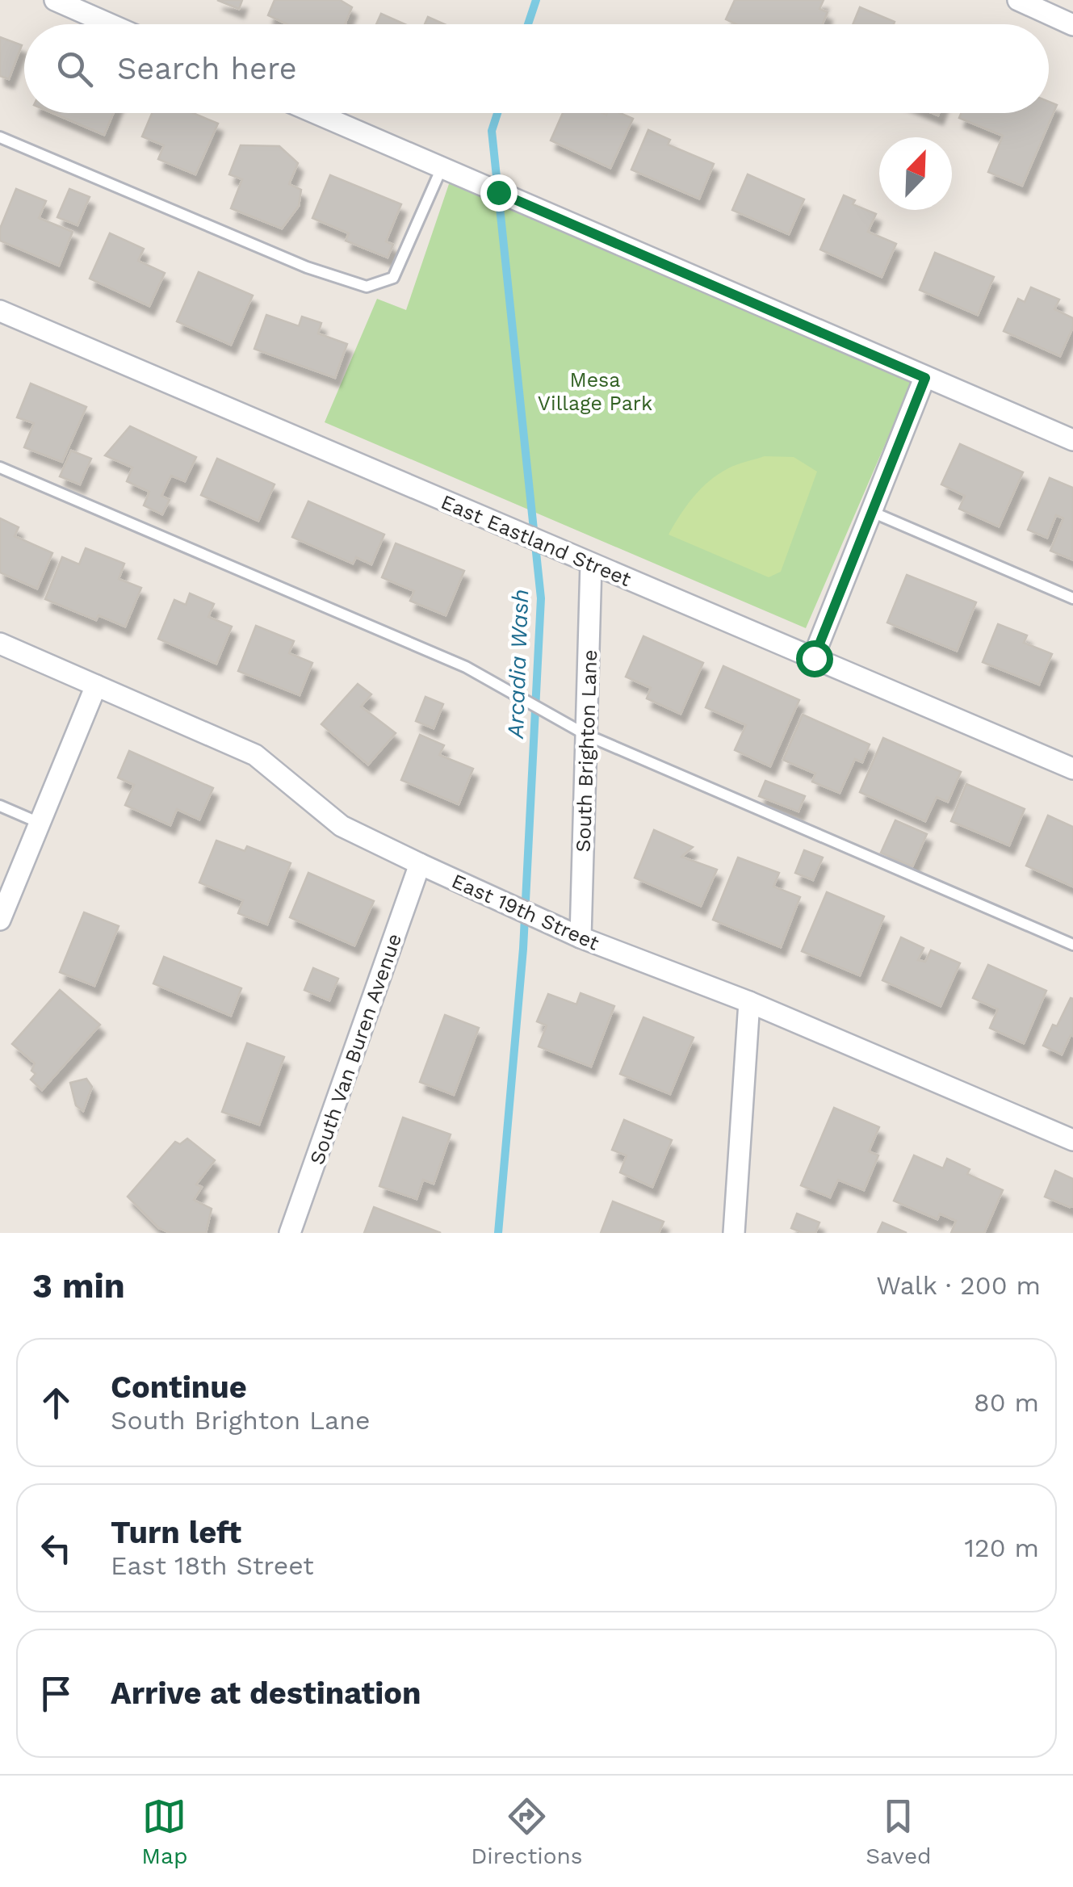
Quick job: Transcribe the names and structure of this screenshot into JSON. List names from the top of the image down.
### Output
{
  "streets": {
    "street": [
      "East Eastland Street",
      "South Brighton Lane",
      "East 19th Street",
      "South Van Buren Avenue"
    ]
  },
  "crossings": [
    ["East Eastland Street", "South Brighton Lane"],
    ["South Brighton Lane", "East 19th Street"],
    ["East 19th Street", "South Van Buren Avenue"]
  ],
  "water": ["Arcadia Wash"],
  "parks": ["Mesa Village Park"],
  "north": "top right",
  "page": {
    "search": "Search here",
    "heading": ["3 min", "Walk · 200 m"],
    "list": [
      ["Continue", "South Brighton Lane", "80 m"],
      ["Turn left", "East 18th Street", "120 m"],
      "Arrive at destination"
    ],
    "nav": ["Map", "Directions", "Saved"]
  }
}
